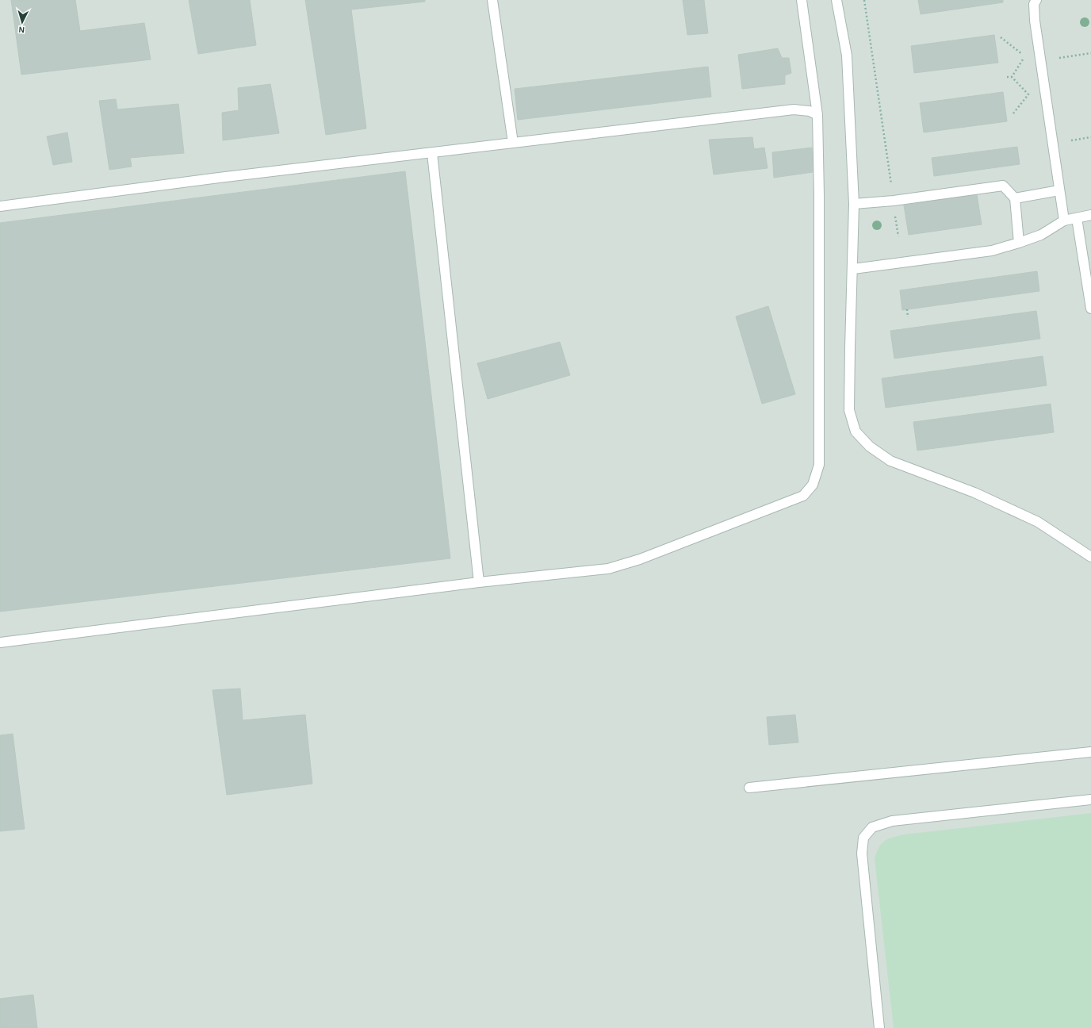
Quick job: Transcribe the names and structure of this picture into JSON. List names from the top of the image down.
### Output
{
  "north": "bottom"
}
